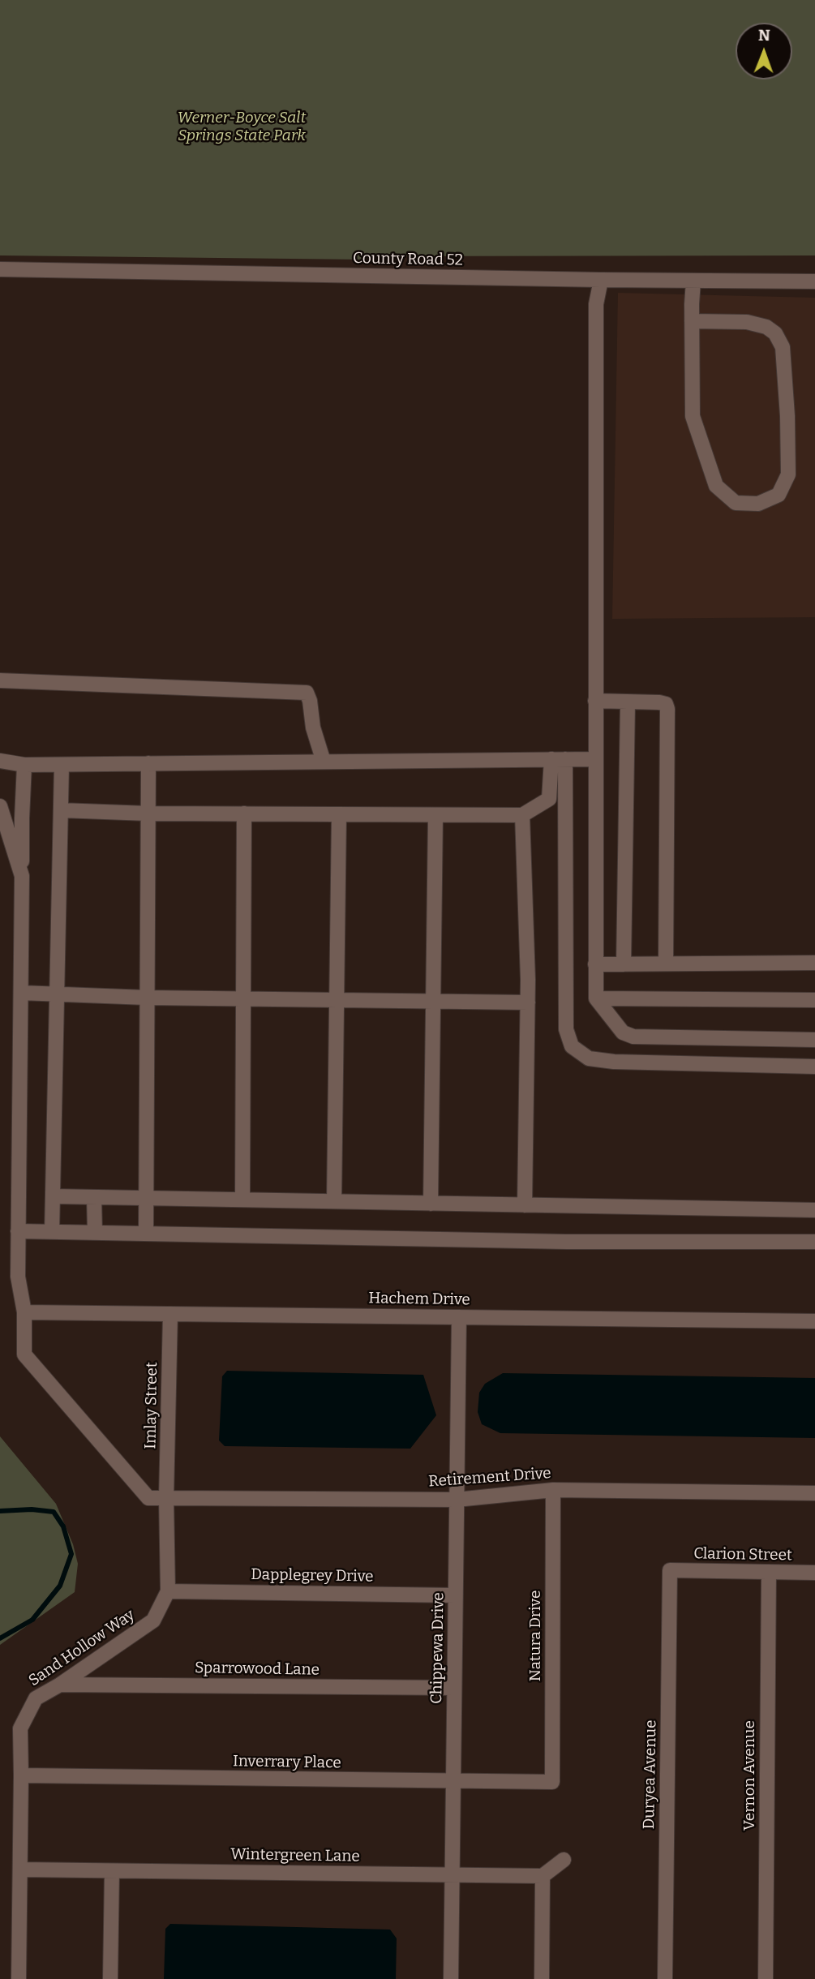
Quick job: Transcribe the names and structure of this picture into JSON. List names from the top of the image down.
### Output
{
  "streets": {
    "street": [
      "County Road 52",
      "Hachem Drive",
      "Imlay Street",
      "Retirement Drive",
      "Clarion Street",
      "Dapplegrey Drive",
      "Natura Drive",
      "Sand Hollow Way",
      "Chippewa Drive",
      "Sparrowood Lane",
      "Inverrary Place",
      "Duryea Avenue",
      "Vernon Avenue",
      "Wintergreen Lane"
    ]
  },
  "crossings": [
    ["Hachem Drive", "Imlay Street"],
    ["Hachem Drive", "Chippewa Drive"],
    ["Imlay Street", "Retirement Drive"],
    ["Imlay Street", "Sand Hollow Way"],
    ["Retirement Drive", "Natura Drive"],
    ["Retirement Drive", "Sand Hollow Way"],
    ["Retirement Drive", "Chippewa Drive"],
    ["Clarion Street", "Duryea Avenue"],
    ["Clarion Street", "Vernon Avenue"],
    ["Dapplegrey Drive", "Sand Hollow Way"],
    ["Dapplegrey Drive", "Chippewa Drive"],
    ["Natura Drive", "Inverrary Place"],
    ["Sand Hollow Way", "Sparrowood Lane"],
    ["Sand Hollow Way", "Inverrary Place"],
    ["Sand Hollow Way", "Wintergreen Lane"],
    ["Chippewa Drive", "Sparrowood Lane"],
    ["Chippewa Drive", "Inverrary Place"],
    ["Chippewa Drive", "Wintergreen Lane"]
  ],
  "parks": ["Werner-Boyce Salt Springs State Park"],
  "north": "top"
}
